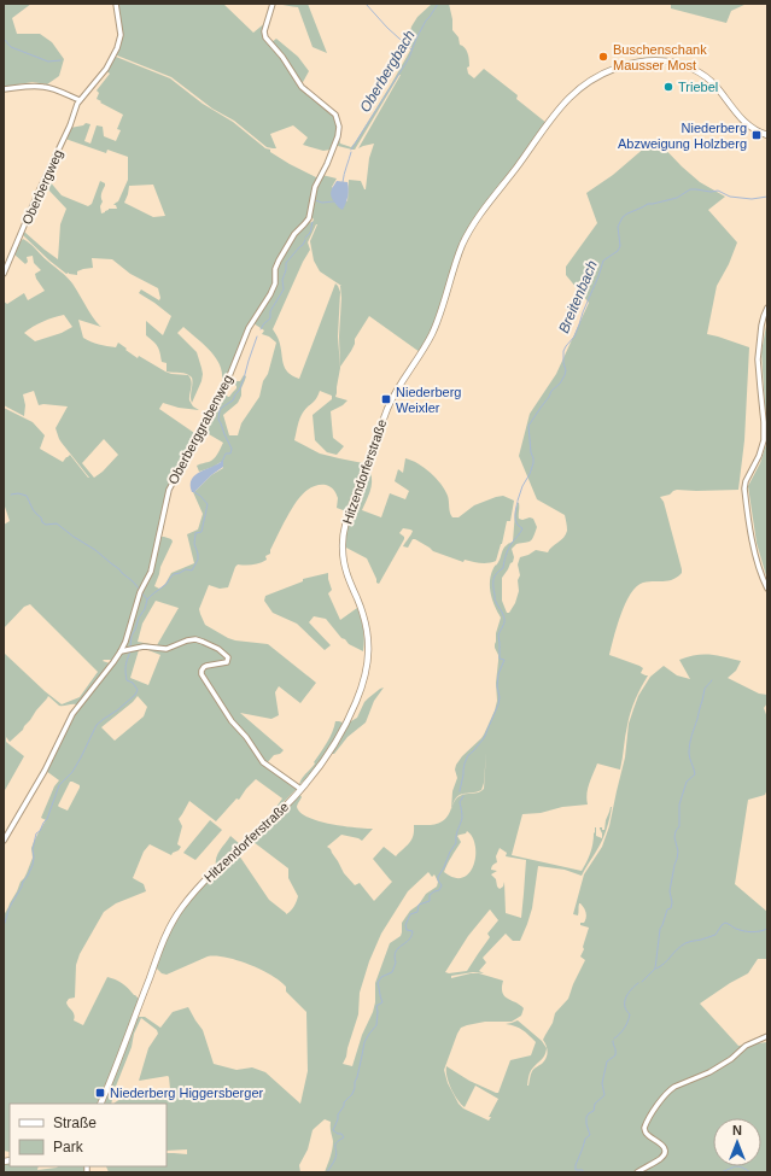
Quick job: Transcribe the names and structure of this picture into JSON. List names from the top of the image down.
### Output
{
  "streets": {
    "main road": ["Hitzendorferstraße"],
    "street": ["Oberbergweg", "Oberberggrabenweg"]
  },
  "water": ["Oberbergbach", "Breitenbach"],
  "places": {
    "other": ["Buschenschank Mausser Most", "Triebel"],
    "transit": ["Niederberg Abzweigung Holzberg", "Niederberg Weixler", "Niederberg Higgersberger"]
  },
  "legend": ["Straße", "Park"],
  "north": "top"
}
